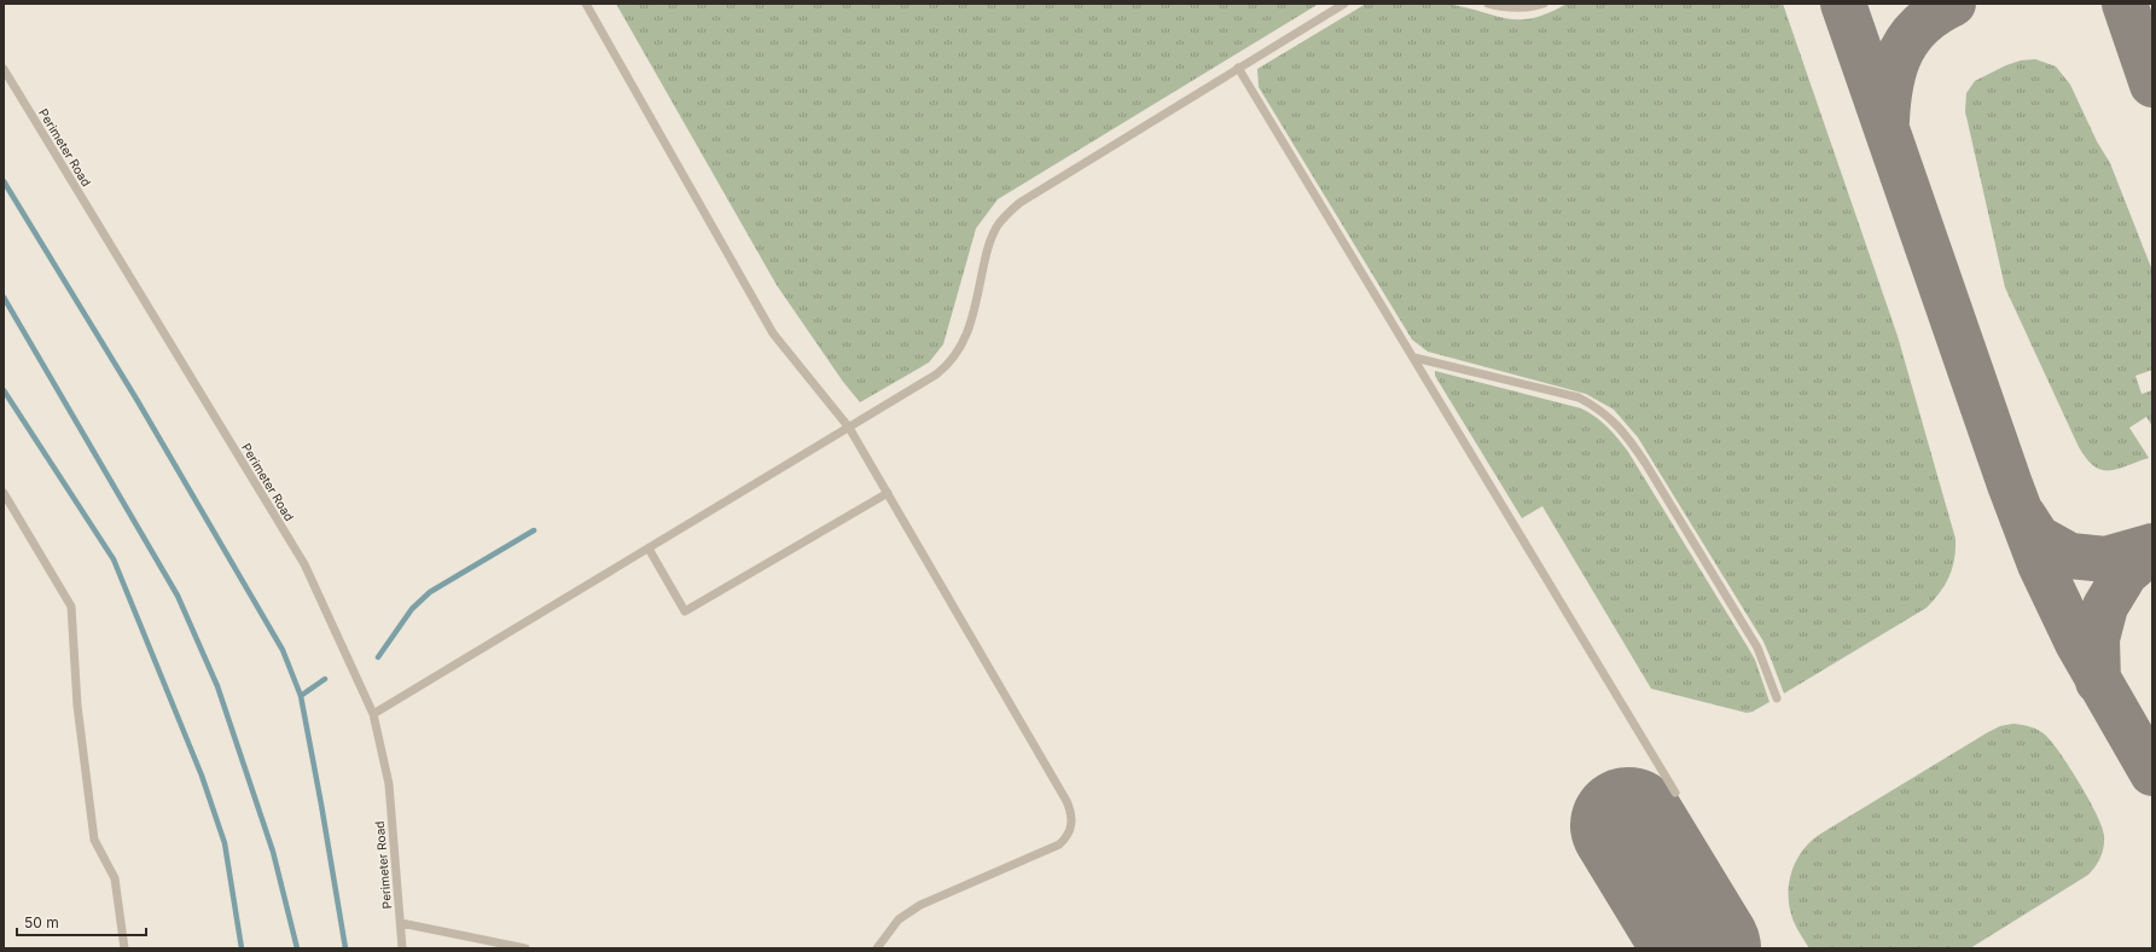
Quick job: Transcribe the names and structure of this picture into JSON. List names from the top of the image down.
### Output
{
  "streets": {
    "lane": ["Perimeter Road"]
  },
  "scale_bar": "50 m"
}
